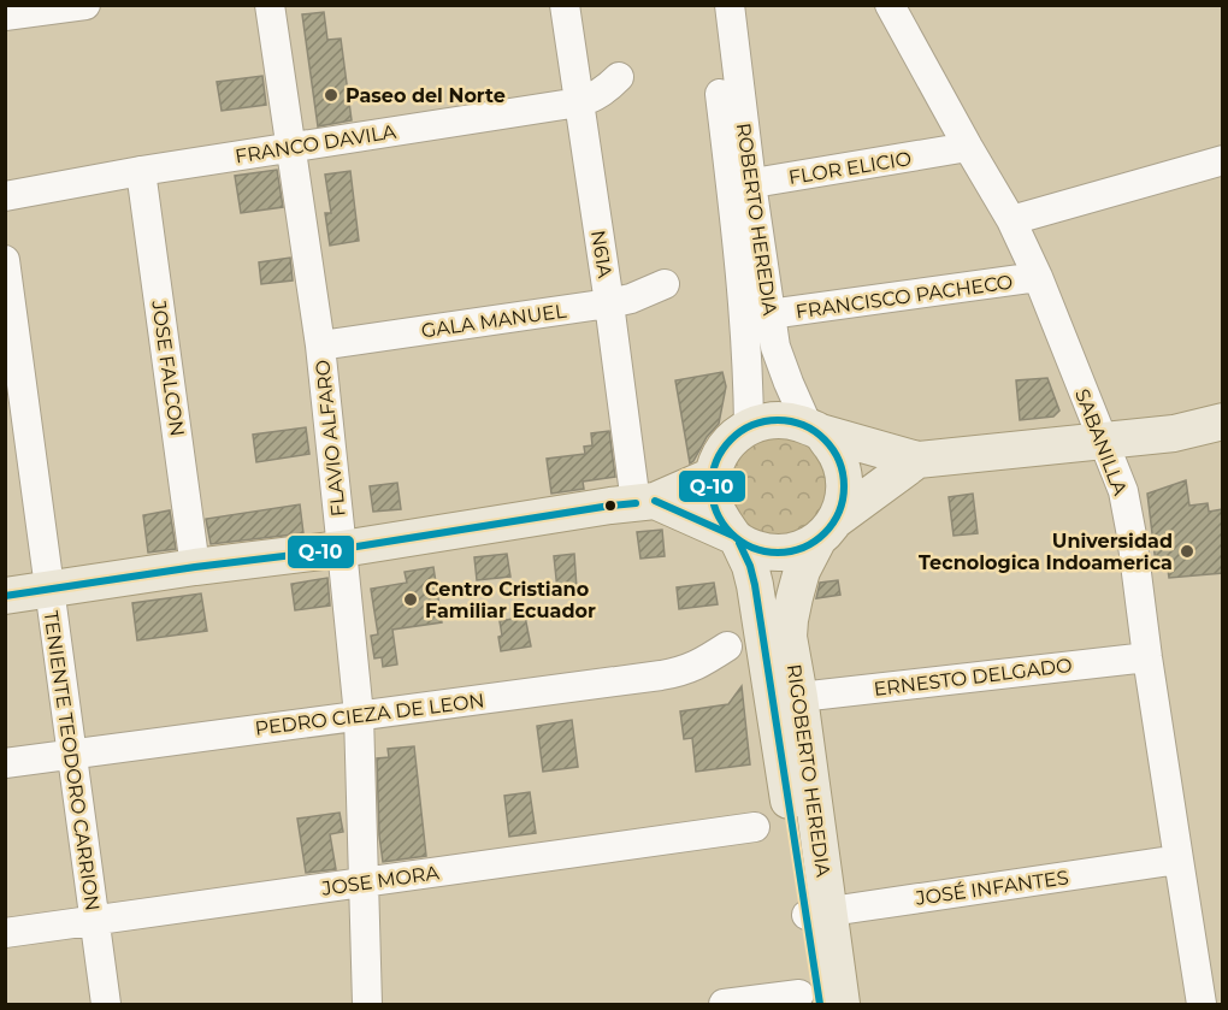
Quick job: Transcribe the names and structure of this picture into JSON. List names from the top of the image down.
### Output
{
  "streets": {
    "main road": ["RIGOBERTO HEREDIA"],
    "street": [
      "FRANCO DAVILA",
      "FLOR ELICIO",
      "ROBERTO HEREDIA",
      "N61A",
      "FRANCISCO PACHECO",
      "GALA MANUEL",
      "JOSE FALCON",
      "FLAVIO ALFARO",
      "SABANILLA",
      "ERNESTO DELGADO",
      "PEDRO CIEZA DE LEON",
      "TENIENTE TEODORO CARRION",
      "JOSE MORA",
      "JOSÉ INFANTES"
    ]
  },
  "crossings": [
    ["FRANCO DAVILA", "N61A"],
    ["FRANCO DAVILA", "JOSE FALCON"],
    ["FRANCO DAVILA", "FLAVIO ALFARO"],
    ["FLOR ELICIO", "ROBERTO HEREDIA"],
    ["FLOR ELICIO", "SABANILLA"],
    ["ROBERTO HEREDIA", "FRANCISCO PACHECO"],
    ["ROBERTO HEREDIA", "RIGOBERTO HEREDIA"],
    ["N61A", "GALA MANUEL"],
    ["FRANCISCO PACHECO", "SABANILLA"],
    ["GALA MANUEL", "FLAVIO ALFARO"],
    ["FLAVIO ALFARO", "PEDRO CIEZA DE LEON"],
    ["FLAVIO ALFARO", "JOSE MORA"],
    ["SABANILLA", "ERNESTO DELGADO"],
    ["SABANILLA", "JOSÉ INFANTES"],
    ["ERNESTO DELGADO", "RIGOBERTO HEREDIA"],
    ["PEDRO CIEZA DE LEON", "TENIENTE TEODORO CARRION"],
    ["TENIENTE TEODORO CARRION", "JOSE MORA"],
    ["RIGOBERTO HEREDIA", "JOSÉ INFANTES"]
  ],
  "places": ["Paseo del Norte", "Universidad Tecnologica Indoamerica", "Centro Cristiano Familiar Ecuador"],
  "lines": ["transit line Q-10"]
}
